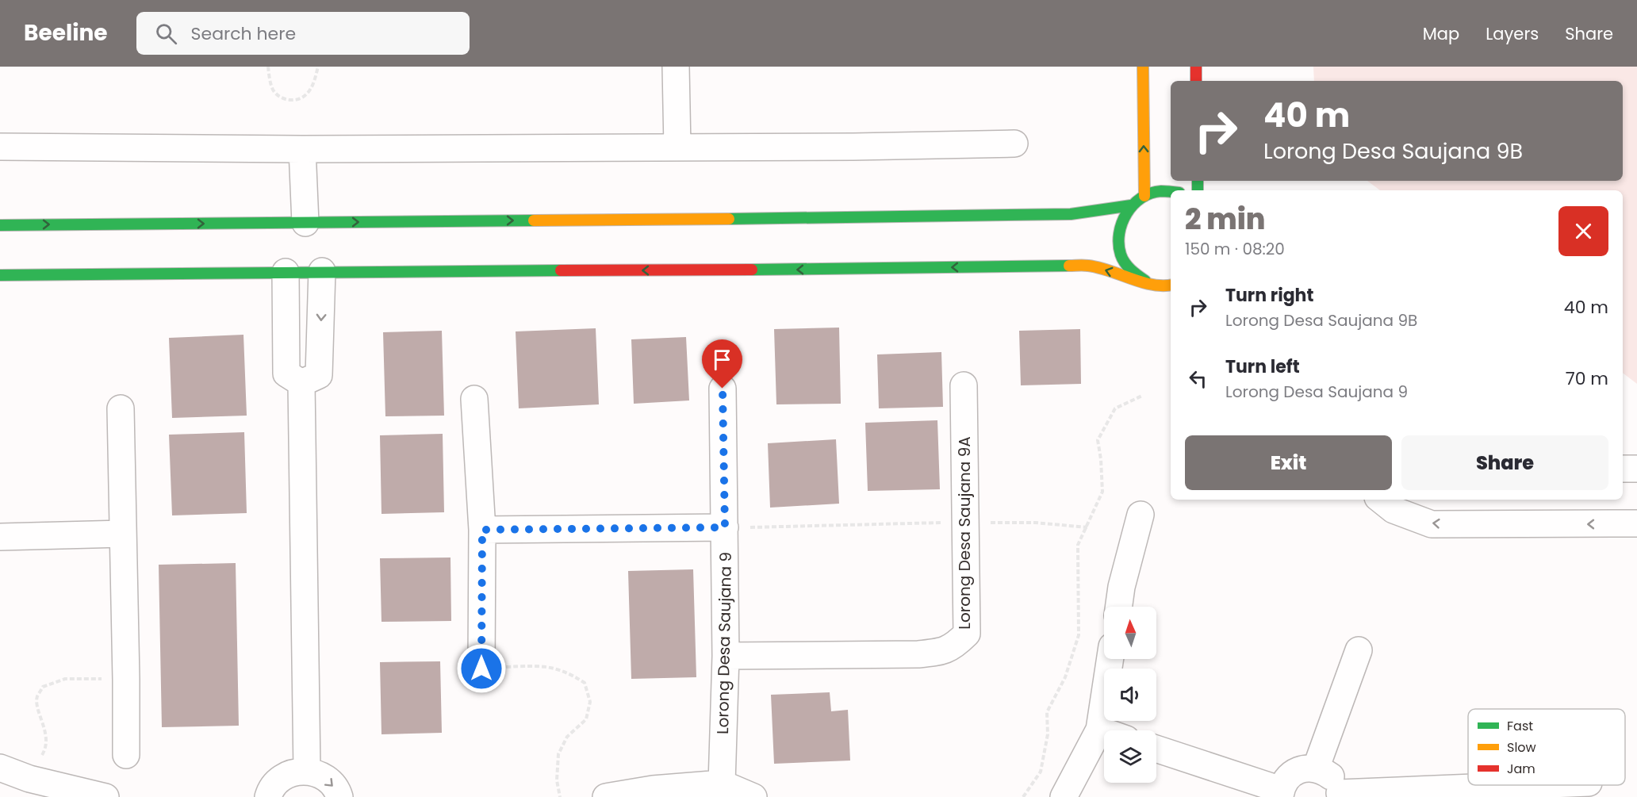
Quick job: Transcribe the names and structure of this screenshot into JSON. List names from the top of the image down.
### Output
{
  "streets": {
    "street": ["Lorong Desa Saujana 9A", "Lorong Desa Saujana 9"]
  },
  "crossings": [
    ["Lorong Desa Saujana 9A", "Lorong Desa Saujana 9"]
  ],
  "legend": ["Fast", "Slow", "Jam"],
  "north": "top",
  "page": {
    "header": "Beeline",
    "search": "Search here",
    "nav": ["Map", "Layers", "Share"],
    "turn": ["40 m", "Lorong Desa Saujana 9B"],
    "heading": ["2 min", "150 m · 08:20"],
    "list": [
      {
        "name": "Turn right",
        "note": "Lorong Desa Saujana 9B",
        "value": "40 m"
      },
      {
        "name": "Turn left",
        "note": "Lorong Desa Saujana 9",
        "value": "70 m"
      }
    ],
    "buttons": ["Exit", "Share"]
  }
}
